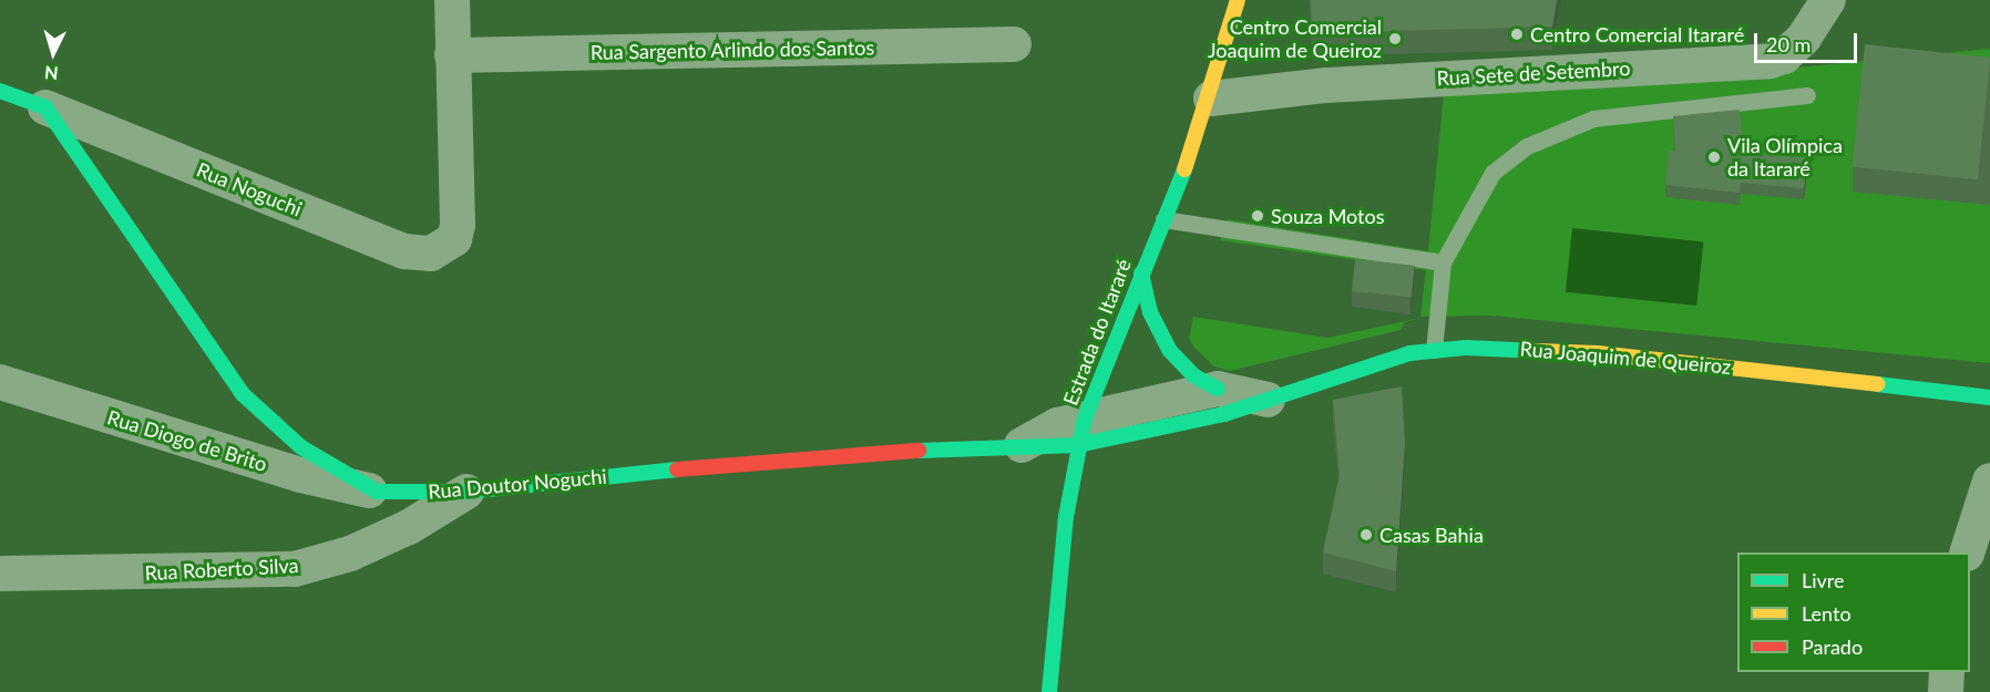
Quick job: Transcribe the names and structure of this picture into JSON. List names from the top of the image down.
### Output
{
  "streets": {
    "street": [
      "Rua Sargento Arlindo dos Santos",
      "Rua Sete de Setembro",
      "Rua Noguchi",
      "Estrada do Itararé",
      "Rua Joaquim de Queiroz",
      "Rua Diogo de Brito",
      "Rua Doutor Noguchi",
      "Rua Roberto Silva"
    ]
  },
  "crossings": [
    ["Rua Sargento Arlindo dos Santos", "Rua Noguchi"],
    ["Rua Sete de Setembro", "Estrada do Itararé"],
    ["Estrada do Itararé", "Rua Joaquim de Queiroz"],
    ["Estrada do Itararé", "Rua Doutor Noguchi"],
    ["Rua Joaquim de Queiroz", "Rua Doutor Noguchi"],
    ["Rua Diogo de Brito", "Rua Doutor Noguchi"],
    ["Rua Doutor Noguchi", "Rua Roberto Silva"]
  ],
  "places": [
    "Centro Comercial Itararé",
    "Centro Comercial Joaquim de Queiroz",
    "Vila Olímpica da Itararé",
    "Souza Motos",
    "Casas Bahia"
  ],
  "legend": ["Livre", "Lento", "Parado"],
  "scale_bar": "20 m",
  "north": "bottom"
}
